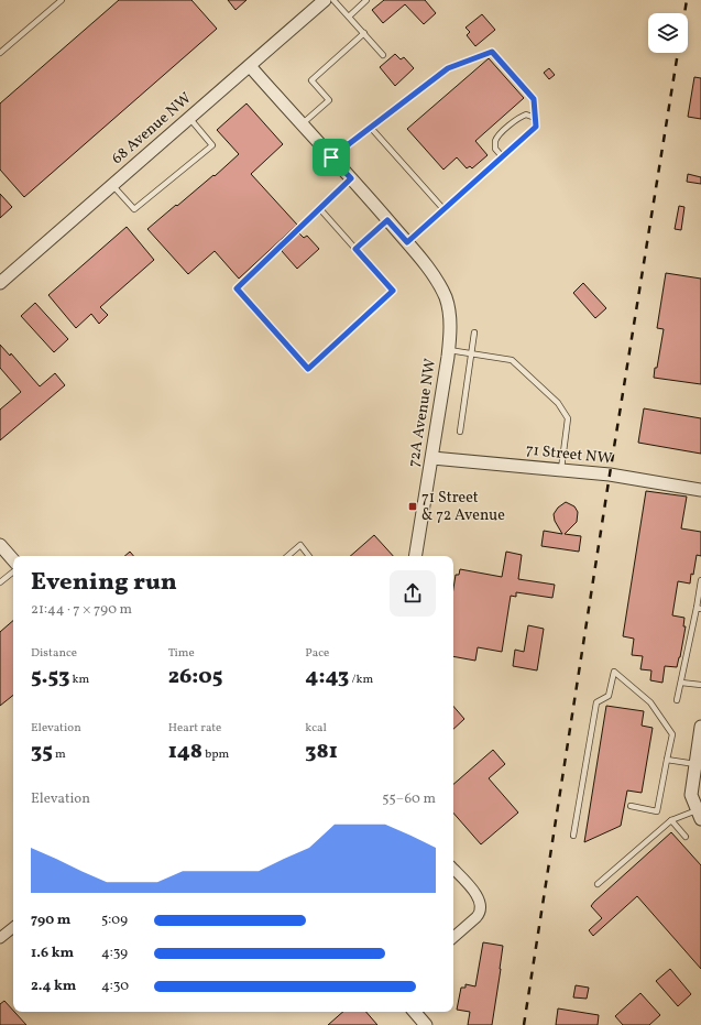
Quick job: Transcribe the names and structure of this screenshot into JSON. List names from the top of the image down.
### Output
{
  "streets": {
    "street": ["68 Avenue NW", "72A Avenue NW", "71 Street NW"]
  },
  "crossings": [
    ["72A Avenue NW", "71 Street NW"]
  ],
  "places": {
    "transit": ["71 Street & 72 Avenue"]
  },
  "page": {
    "heading": ["Evening run", "21:44 · 7 × 790 m"],
    "stats": [
      ["Distance", "5.53 km"],
      ["Time", "26:05"],
      ["Pace", "4:43 /km"],
      ["Elevation", "35 m"],
      ["Heart rate", "148 bpm"],
      ["kcal", "381"]
    ],
    "chart": ["Elevation", "55–60 m"],
    "list": [
      {
        "name": "790 m",
        "note": "5:09"
      },
      {
        "name": "1.6 km",
        "note": "4:39"
      },
      {
        "name": "2.4 km",
        "note": "4:30"
      }
    ]
  }
}
